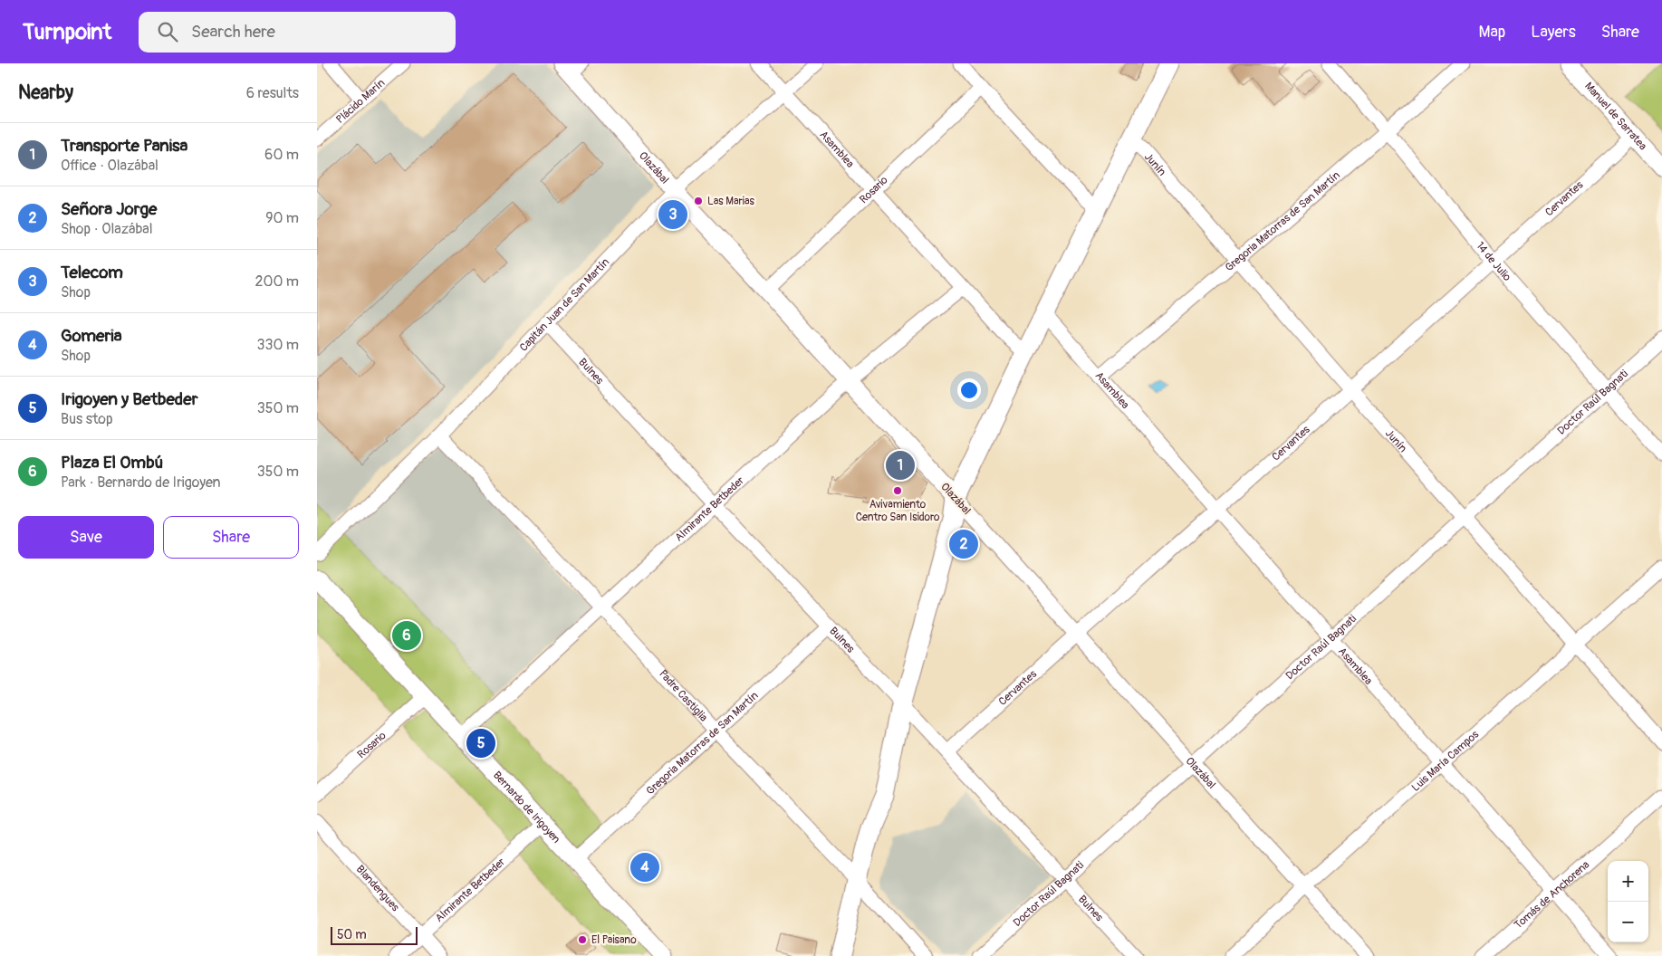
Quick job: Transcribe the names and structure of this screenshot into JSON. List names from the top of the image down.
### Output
{
  "streets": {
    "street": [
      "Plácido Marín",
      "Manuel de Sarratea",
      "Asamblea",
      "Junín",
      "Olazábal",
      "Rosario",
      "Cervantes",
      "Gregoria Matorras de San Martín",
      "14 de Julio",
      "Capitán Juan de San Martín",
      "Bulnes",
      "Doctor Raúl Bagnati",
      "Almirante Betbeder",
      "Padre Castiglia",
      "Luis María Campos",
      "Bernardo de Irigoyen",
      "Blandengues",
      "Tomás de Anchorena"
    ]
  },
  "crossings": [
    ["Manuel de Sarratea", "Cervantes"],
    ["Asamblea", "Rosario"],
    ["Asamblea", "Cervantes"],
    ["Asamblea", "Gregoria Matorras de San Martín"],
    ["Asamblea", "Capitán Juan de San Martín"],
    ["Asamblea", "Doctor Raúl Bagnati"],
    ["Asamblea", "Almirante Betbeder"],
    ["Asamblea", "Luis María Campos"],
    ["Asamblea", "Tomás de Anchorena"],
    ["Junín", "Cervantes"],
    ["Junín", "Gregoria Matorras de San Martín"],
    ["Junín", "Doctor Raúl Bagnati"],
    ["Junín", "Luis María Campos"],
    ["Olazábal", "Rosario"],
    ["Olazábal", "Cervantes"],
    ["Olazábal", "Capitán Juan de San Martín"],
    ["Olazábal", "Doctor Raúl Bagnati"],
    ["Olazábal", "Almirante Betbeder"],
    ["Olazábal", "Luis María Campos"],
    ["Rosario", "Bernardo de Irigoyen"],
    ["Cervantes", "14 de Julio"],
    ["Cervantes", "Bulnes"],
    ["Gregoria Matorras de San Martín", "14 de Julio"],
    ["Gregoria Matorras de San Martín", "Bulnes"],
    ["Gregoria Matorras de San Martín", "Padre Castiglia"],
    ["Gregoria Matorras de San Martín", "Bernardo de Irigoyen"],
    ["14 de Julio", "Doctor Raúl Bagnati"],
    ["Capitán Juan de San Martín", "Bulnes"],
    ["Capitán Juan de San Martín", "Padre Castiglia"],
    ["Bulnes", "Doctor Raúl Bagnati"],
    ["Bulnes", "Almirante Betbeder"],
    ["Almirante Betbeder", "Padre Castiglia"],
    ["Almirante Betbeder", "Bernardo de Irigoyen"],
    ["Almirante Betbeder", "Blandengues"]
  ],
  "places": ["Las Marias", "Avivamiento Centro San Isidoro", "El Paisano"],
  "scale_bar": "50 m",
  "page": {
    "header": "Turnpoint",
    "search": "Search here",
    "nav": ["Map", "Layers", "Share"],
    "heading": ["Nearby", "6 results"],
    "list": [
      {
        "mark": "1",
        "name": "Transporte Panisa",
        "note": "Office · Olazábal",
        "value": "60 m"
      },
      {
        "mark": "2",
        "name": "Señora Jorge",
        "note": "Shop · Olazábal",
        "value": "90 m"
      },
      {
        "mark": "3",
        "name": "Telecom",
        "note": "Shop",
        "value": "200 m"
      },
      {
        "mark": "4",
        "name": "Gomeria",
        "note": "Shop",
        "value": "330 m"
      },
      {
        "mark": "5",
        "name": "Irigoyen y Betbeder",
        "note": "Bus stop",
        "value": "350 m"
      },
      {
        "mark": "6",
        "name": "Plaza El Ombú",
        "note": "Park · Bernardo de Irigoyen",
        "value": "350 m"
      }
    ],
    "pins": [
      "3",
      "1",
      "2",
      "6",
      "5",
      "4"
    ],
    "buttons": ["Save", "Share"],
    "map_buttons": ["+", "−"],
    "scale": "50 m"
  }
}
